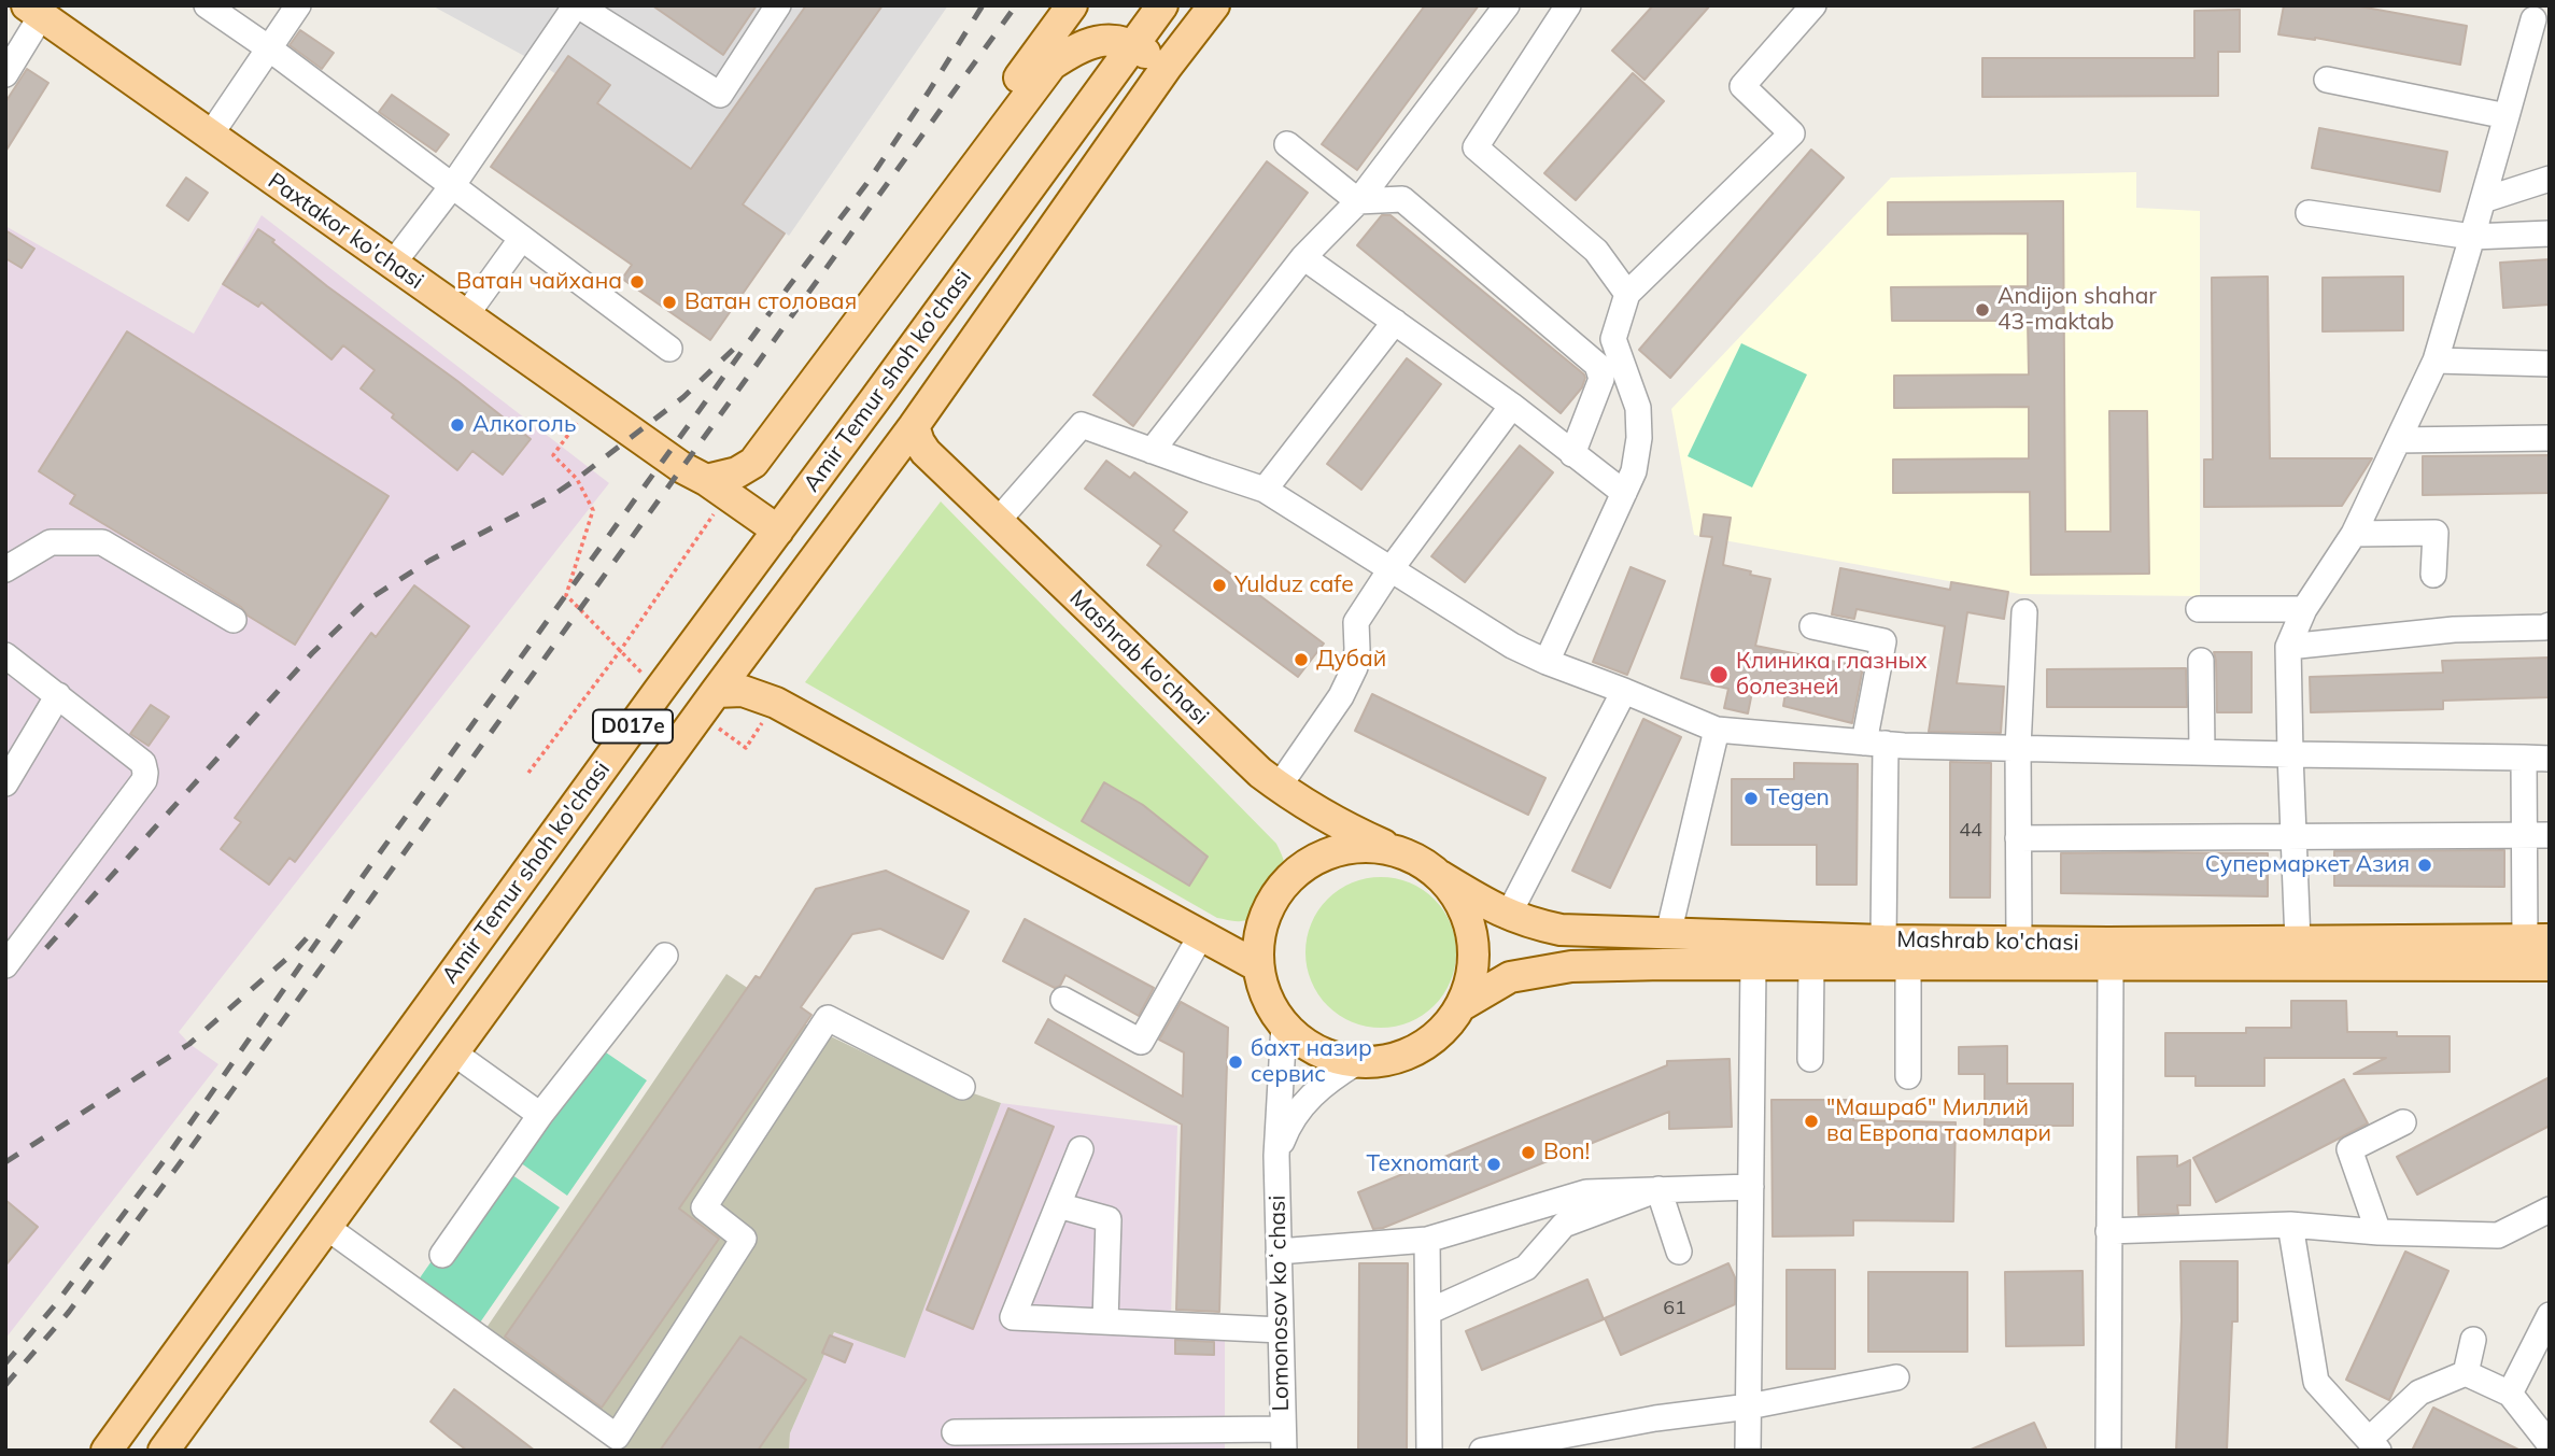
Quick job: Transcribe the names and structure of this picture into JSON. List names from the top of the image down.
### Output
{
  "streets": {
    "main road": [
      "Paxtakor ko'chasi",
      "Amir Temur shoh ko'chasi",
      "Mashrab ko'chasi",
      "D017e"
    ],
    "street": ["Lomonosov koʻchasi"]
  },
  "crossings": [
    ["Paxtakor ko'chasi", "Amir Temur shoh ko'chasi"],
    ["Amir Temur shoh ko'chasi", "Mashrab ko'chasi"],
    ["Mashrab ko'chasi", "Lomonosov koʻchasi"]
  ],
  "places": [
    "Ватан чайхана",
    "Ватан столовая",
    "Andijon shahar 43-maktab",
    "Алкоголь",
    "Yulduz cafe",
    "Дубай",
    "Клиника глазных болезней",
    "Tegen",
    "Супермаркет Азия",
    "бахт назир сервис",
    "\"Машраб\" Миллий ва Европа таомлари",
    "Bon!",
    "Texnomart"
  ],
  "house_numbers": ["44", "61"]
}
